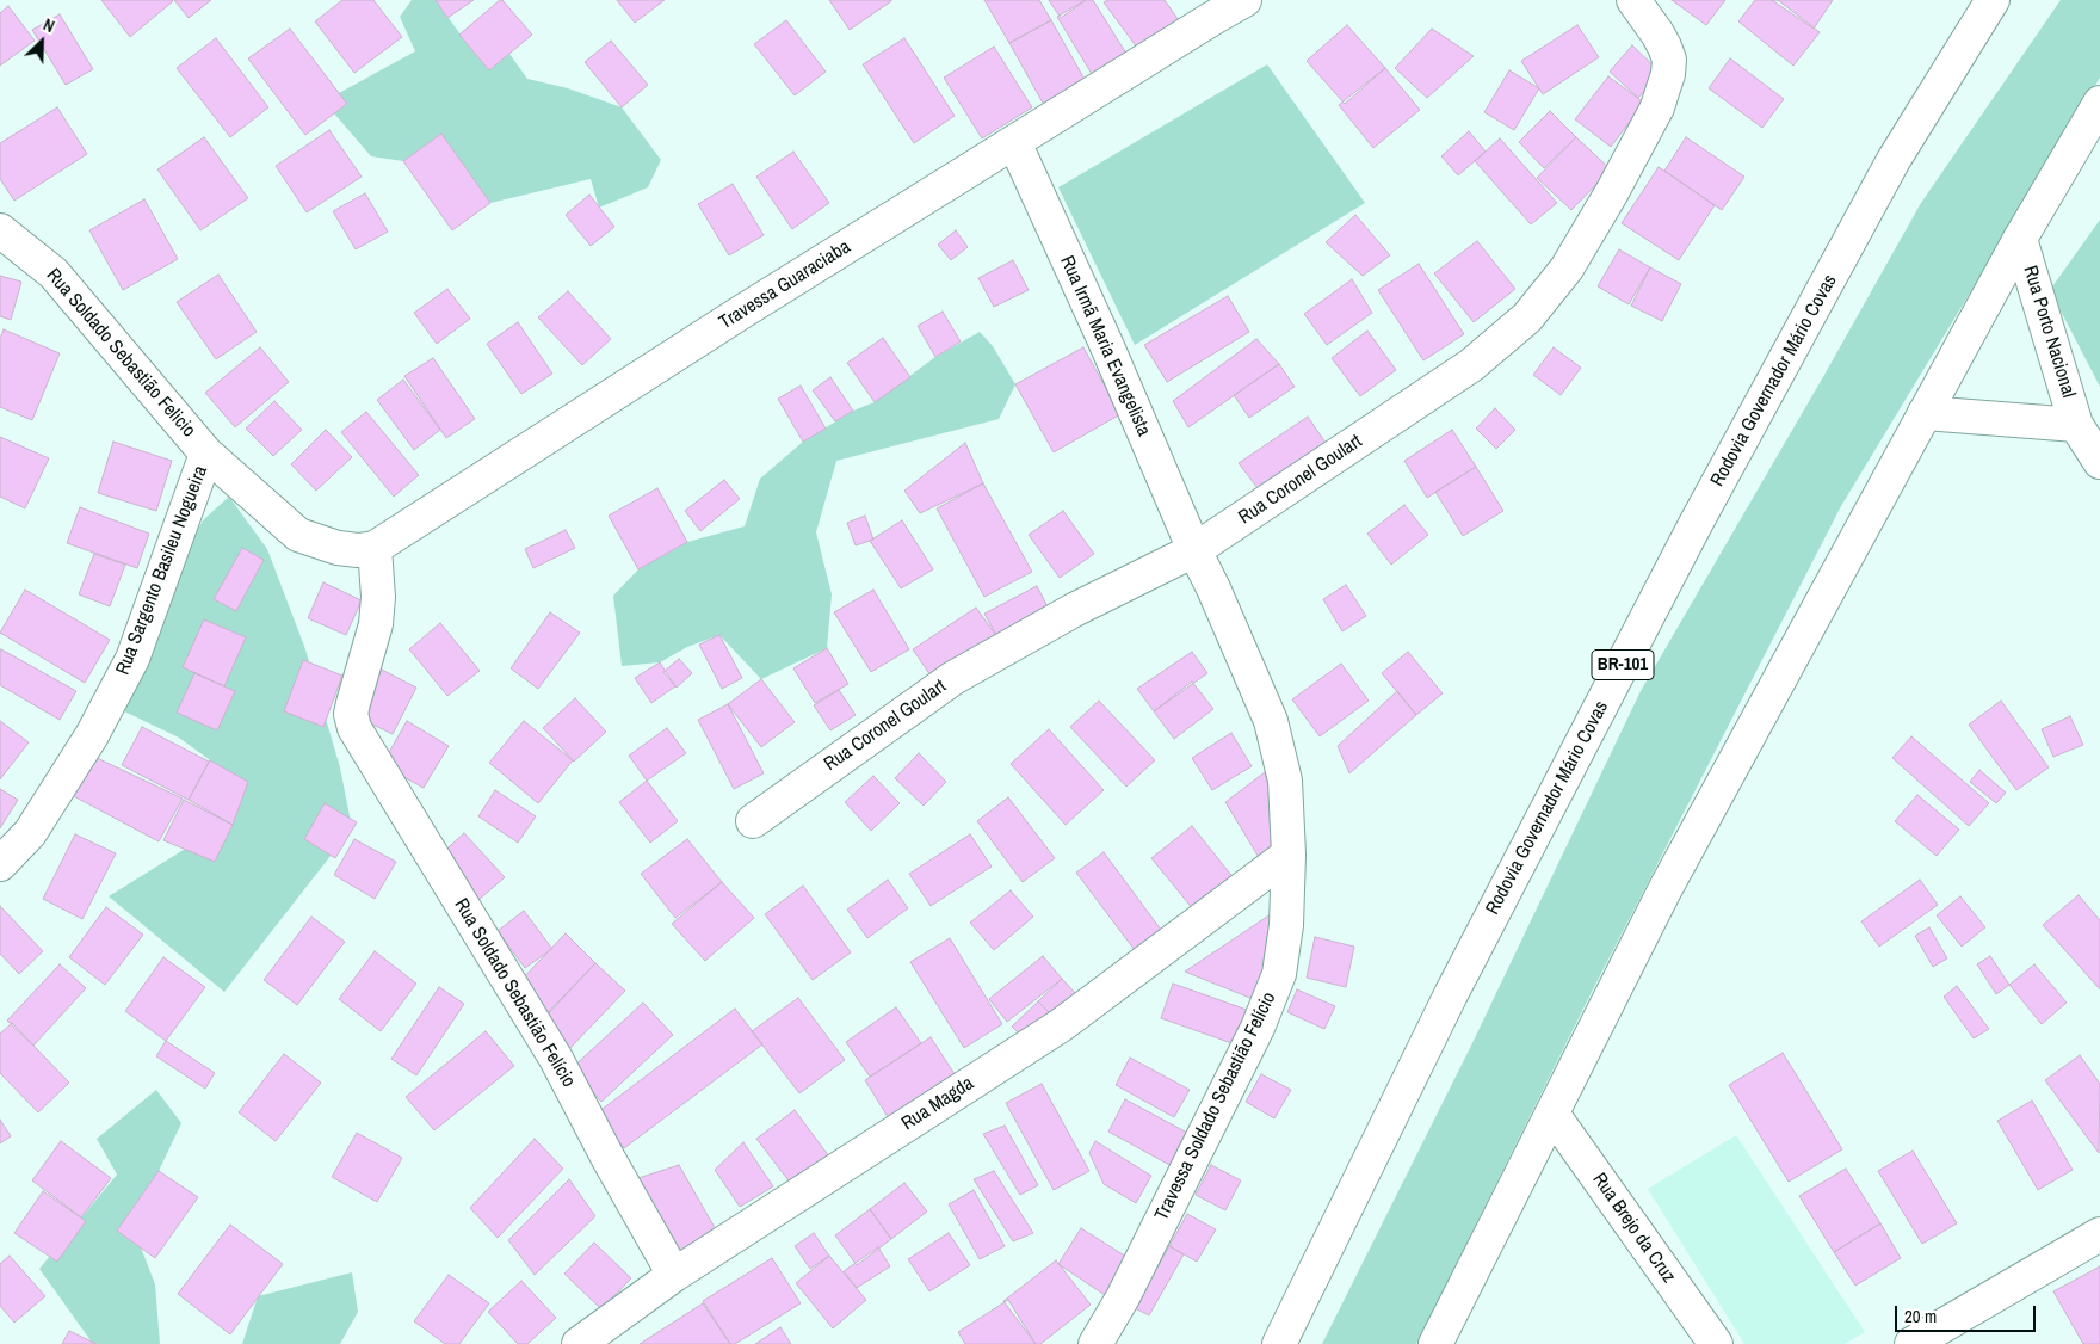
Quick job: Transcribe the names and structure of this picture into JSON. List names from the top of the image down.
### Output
{
  "streets": {
    "main road": [
      "Travessa Guaraciaba",
      "Rua Porto Nacional",
      "Rua Irmã Maria Evangelista",
      "Rua Soldado Sebastião Felicio",
      "Rodovia Governador Mário Covas",
      "Rua Coronel Goulart",
      "Rua Sargento Basileu Nogueira",
      "BR-101",
      "Rua Soldado Sebastião Felício",
      "Rua Magda",
      "Travessa Soldado Sebastião Felício",
      "Rua Brejo da Cruz"
    ]
  },
  "crossings": [
    ["Travessa Guaraciaba", "Rua Irmã Maria Evangelista"],
    ["Travessa Guaraciaba", "Rua Soldado Sebastião Felicio"],
    ["Travessa Guaraciaba", "Rua Soldado Sebastião Felício"],
    ["Rua Irmã Maria Evangelista", "Rua Coronel Goulart"],
    ["Rua Irmã Maria Evangelista", "Travessa Soldado Sebastião Felício"],
    ["Rua Soldado Sebastião Felicio", "Rua Sargento Basileu Nogueira"],
    ["Rua Coronel Goulart", "Travessa Soldado Sebastião Felício"],
    ["Rua Soldado Sebastião Felício", "Rua Magda"],
    ["Rua Magda", "Travessa Soldado Sebastião Felício"]
  ],
  "scale_bar": "20 m",
  "north": "top right"
}
